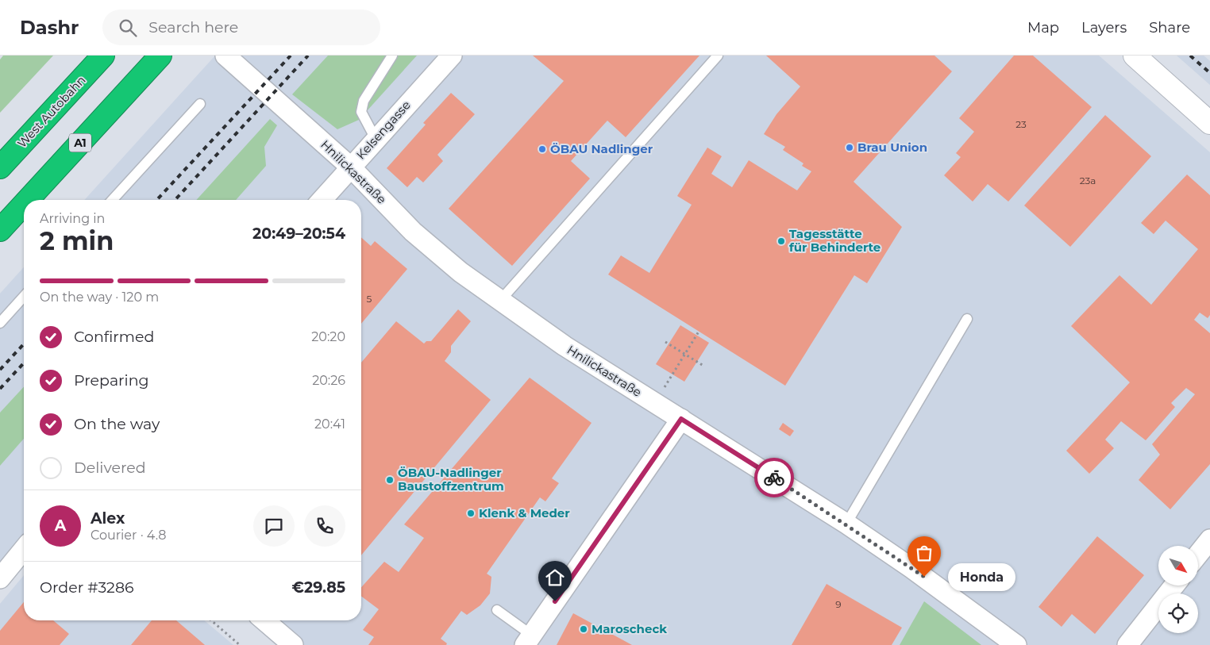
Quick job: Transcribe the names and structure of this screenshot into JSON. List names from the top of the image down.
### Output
{
  "streets": {
    "highway": ["West Autobahn", "A1"],
    "street": ["Kelsengasse", "Hnilickastraße"]
  },
  "crossings": [
    ["Kelsengasse", "Hnilickastraße"]
  ],
  "places": [
    "Brau Union",
    "ÖBAU Nadlinger",
    "Tagesstätte für Behinderte",
    "ÖBAU-Nadlinger Baustoffzentrum",
    "Klenk & Meder",
    "Honda",
    "Maroscheck"
  ],
  "house_numbers": [
    "23",
    "23a",
    "5",
    "9"
  ],
  "north": "bottom right",
  "page": {
    "header": "Dashr",
    "search": "Search here",
    "nav": ["Map", "Layers", "Share"],
    "heading": ["2 min", "Arriving in", "20:49–20:54"],
    "panel": [
      "Alex",
      "Courier · 4.8",
      "Order #3286",
      "€29.85"
    ],
    "bar": "On the way · 120 m",
    "list": [
      ["Confirmed", "20:20"],
      ["Preparing", "20:26"],
      ["On the way", "20:41"],
      "Delivered"
    ],
    "round": "A",
    "bubble": "Honda"
  }
}
